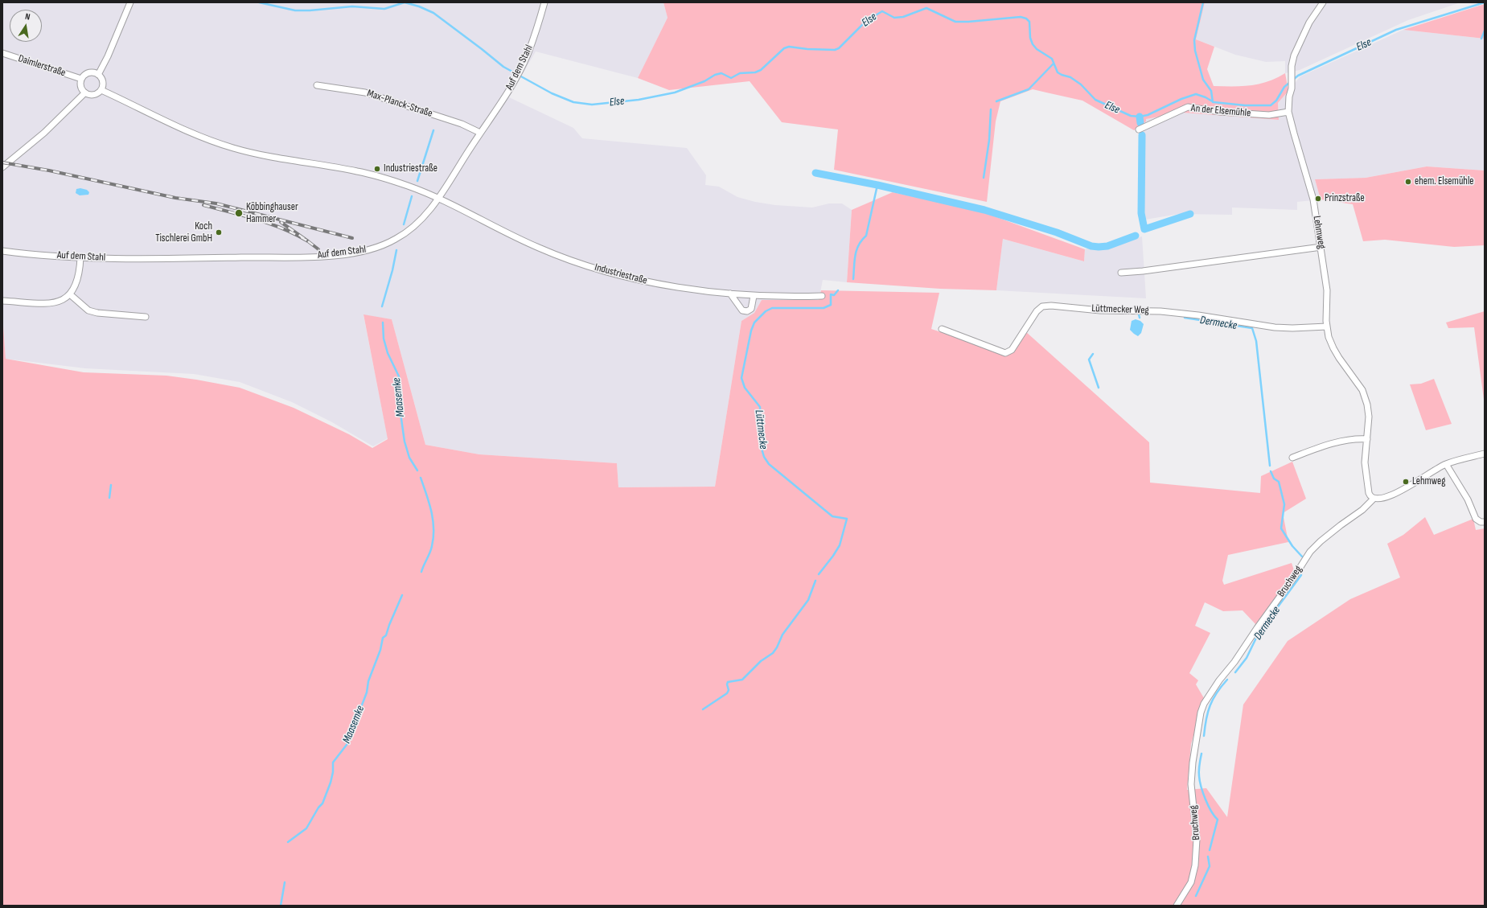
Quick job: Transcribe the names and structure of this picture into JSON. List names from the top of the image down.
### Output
{
  "streets": {
    "street": [
      "Daimlerstraße",
      "Auf dem Stahl",
      "Max-Planck-Straße",
      "An der Elsemühle",
      "Lehmweg",
      "Industriestraße",
      "Lüttmecker Weg",
      "Bruchweg"
    ]
  },
  "crossings": [
    ["Daimlerstraße", "Industriestraße"],
    ["Auf dem Stahl", "Max-Planck-Straße"],
    ["Auf dem Stahl", "Industriestraße"],
    ["An der Elsemühle", "Lehmweg"],
    ["Lehmweg", "Lüttmecker Weg"],
    ["Lehmweg", "Bruchweg"]
  ],
  "water": [
    "Else",
    "Dermecke",
    "Maasemke",
    "Lüttmecke"
  ],
  "places": [
    "Industriestraße",
    "ehem. Elsemühle",
    "Prinzstraße",
    "Köbbinghauser Hammer",
    "Koch Tischlerei GmbH",
    "Lehmweg"
  ],
  "north": "top"
}
